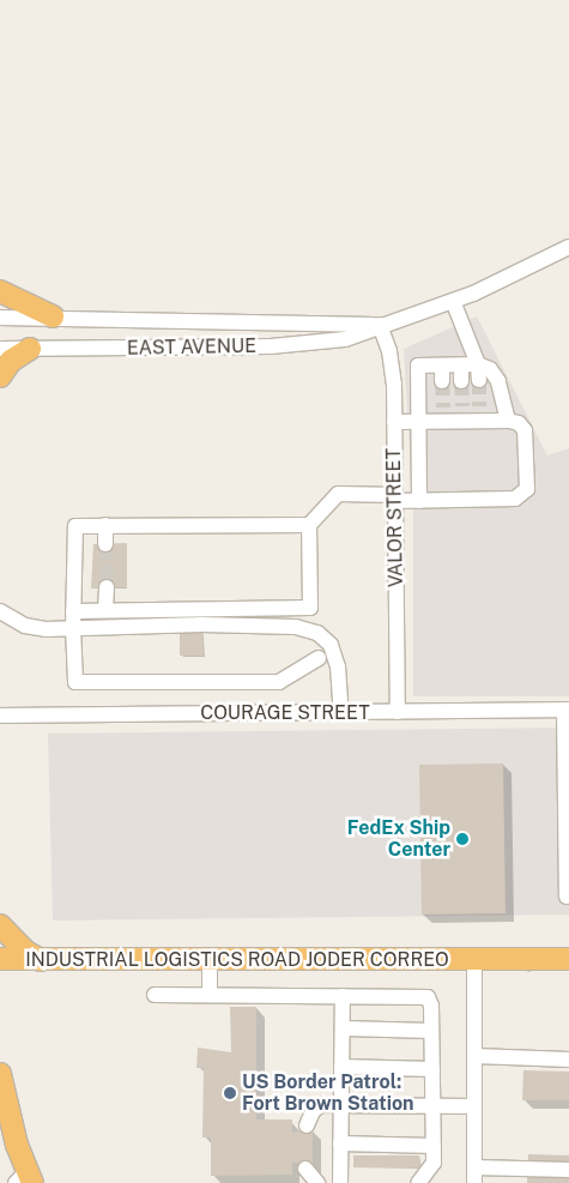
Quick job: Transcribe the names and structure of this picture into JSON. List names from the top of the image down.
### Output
{
  "streets": {
    "highway": ["INDUSTRIAL LOGISTICS ROAD JODER CORREO"],
    "street": ["EAST AVENUE", "VALOR STREET", "COURAGE STREET"]
  },
  "crossings": [
    ["EAST AVENUE", "VALOR STREET"],
    ["VALOR STREET", "COURAGE STREET"]
  ],
  "places": ["FedEx Ship Center", "US Border Patrol: Fort Brown Station"]
}
